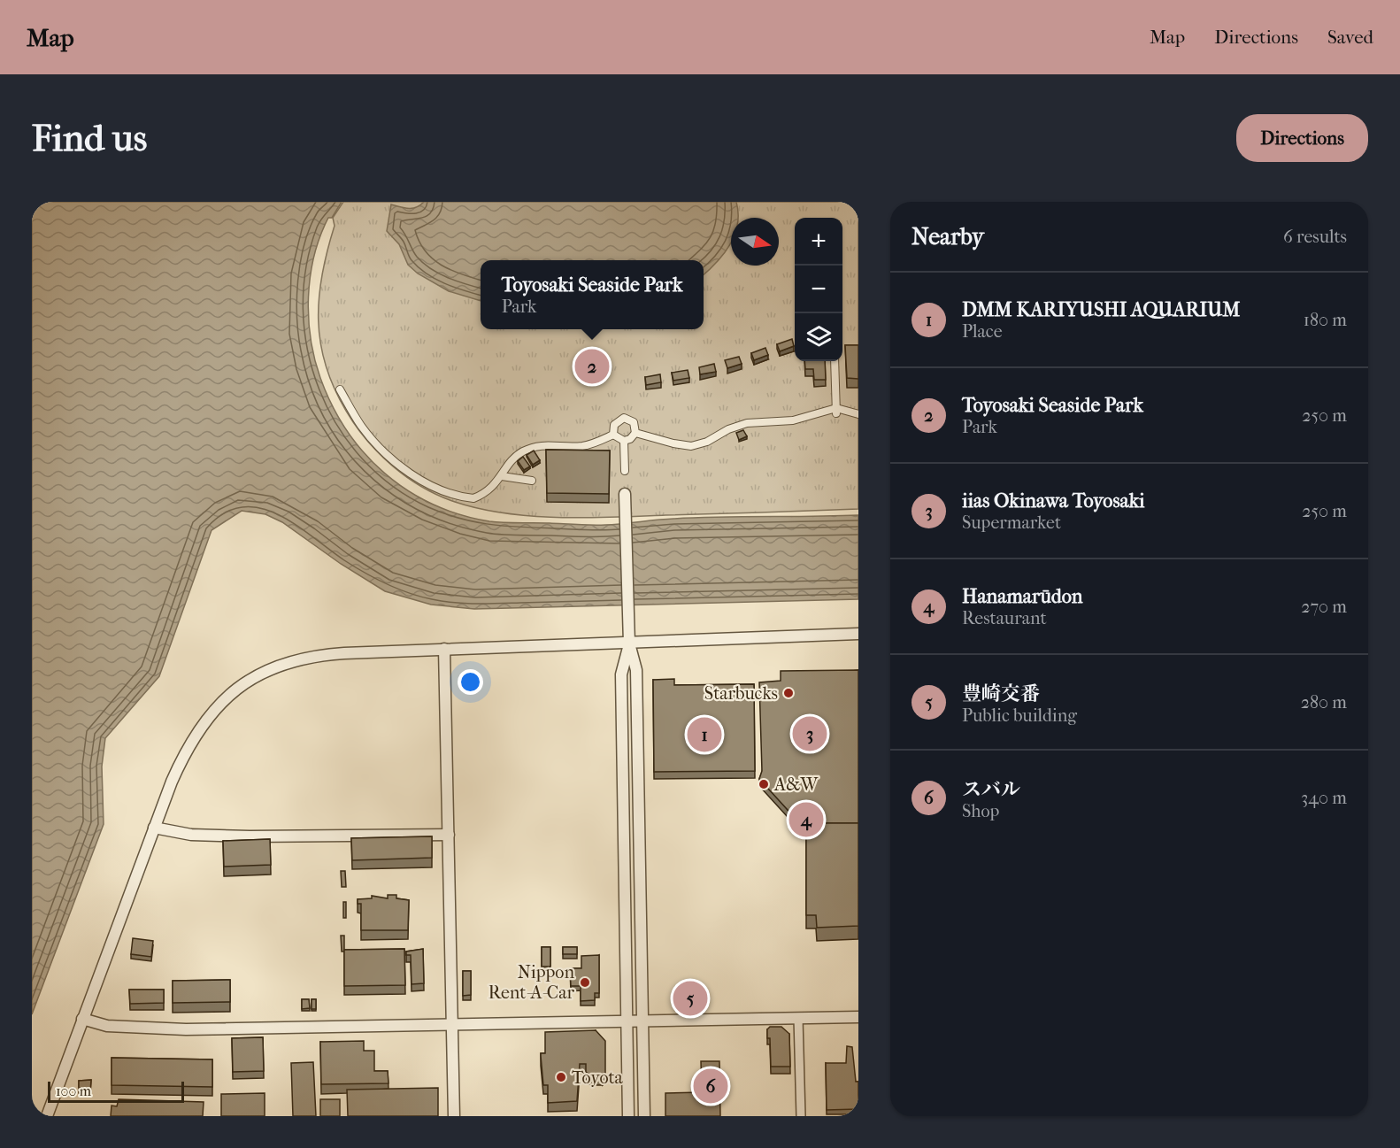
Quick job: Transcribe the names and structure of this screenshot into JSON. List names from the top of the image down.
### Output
{
  "places": [
    "Starbucks",
    "A&W",
    "Nippon Rent-A-Car",
    "Toyota"
  ],
  "scale_bar": "100 m",
  "north": "right",
  "page": {
    "header": "Map",
    "nav": ["Map", "Directions", "Saved"],
    "buttons": "Directions",
    "title": "Find us",
    "heading": ["Nearby", "6 results"],
    "map_buttons": ["+", "−"],
    "popup": ["Toyosaki Seaside Park", "Park"],
    "list": [
      {
        "mark": "1",
        "name": "DMM KARIYUSHI AQUARIUM",
        "note": "Place",
        "value": "180 m"
      },
      {
        "mark": "2",
        "name": "Toyosaki Seaside Park",
        "note": "Park",
        "value": "250 m"
      },
      {
        "mark": "3",
        "name": "iias Okinawa Toyosaki",
        "note": "Supermarket",
        "value": "250 m"
      },
      {
        "mark": "4",
        "name": "Hanamarūdon",
        "note": "Restaurant",
        "value": "270 m"
      },
      {
        "mark": "5",
        "name": "豊崎交番",
        "note": "Public building",
        "value": "280 m"
      },
      {
        "mark": "6",
        "name": "スバル",
        "note": "Shop",
        "value": "340 m"
      }
    ],
    "pins": [
      "2",
      "3",
      "1",
      "4",
      "5",
      "6"
    ],
    "scale": "100 m"
  }
}
